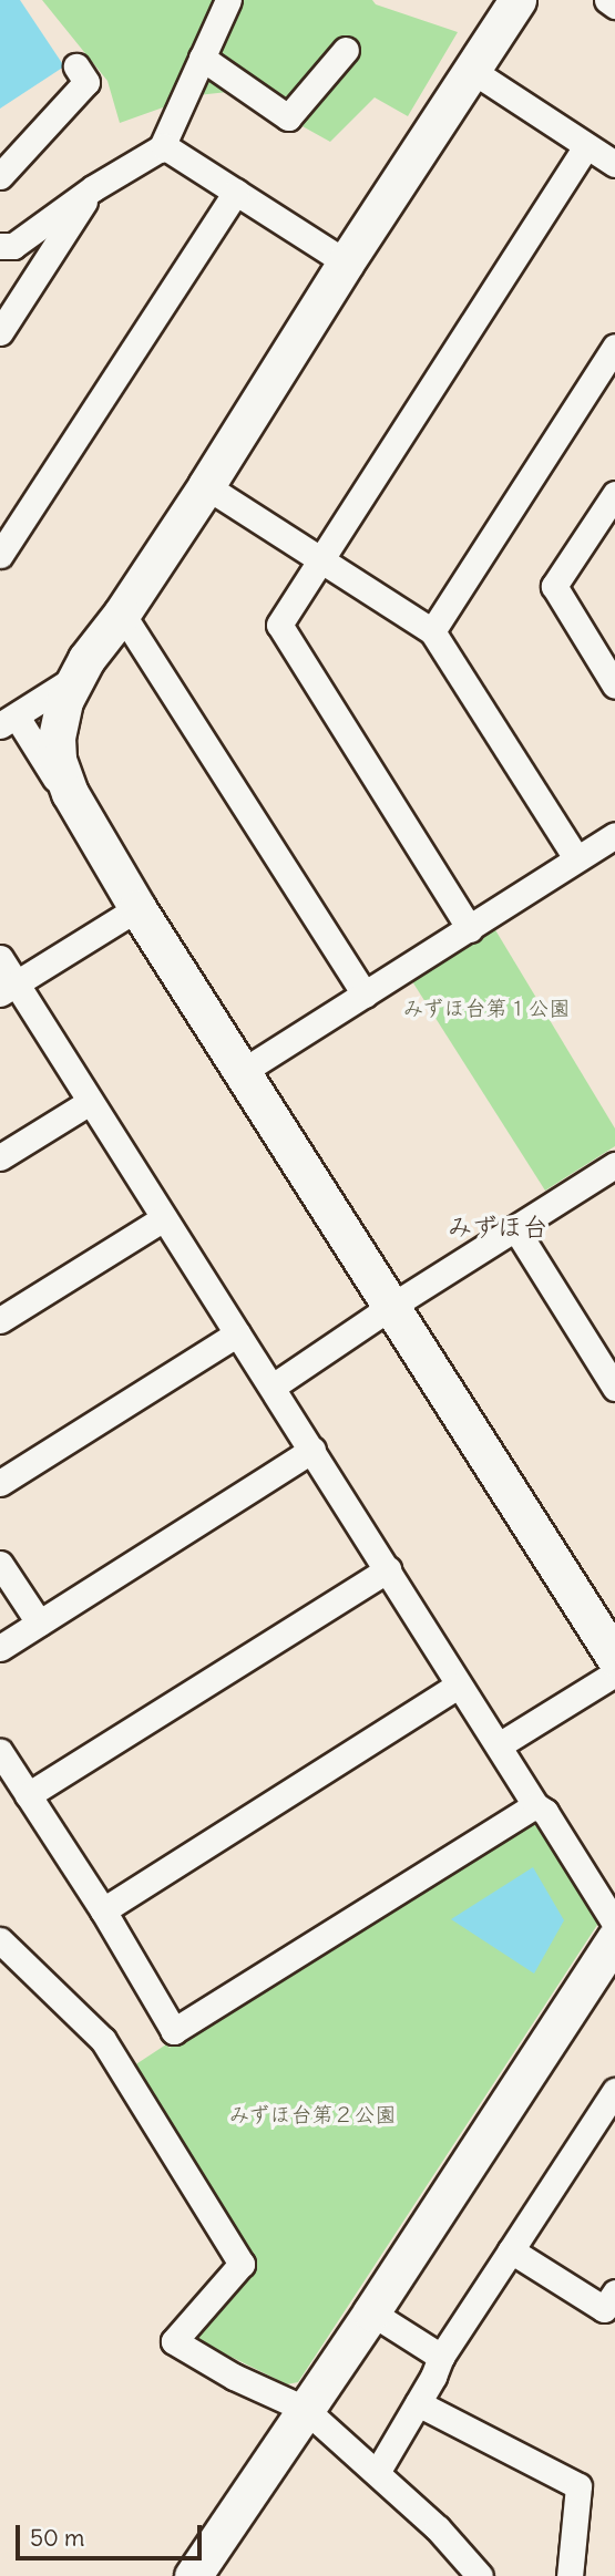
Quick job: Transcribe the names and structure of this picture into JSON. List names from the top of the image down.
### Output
{
  "districts": ["みずほ台"],
  "parks": ["みずほ台第１公園", "みずほ台第２公園"],
  "scale_bar": "50 m"
}
